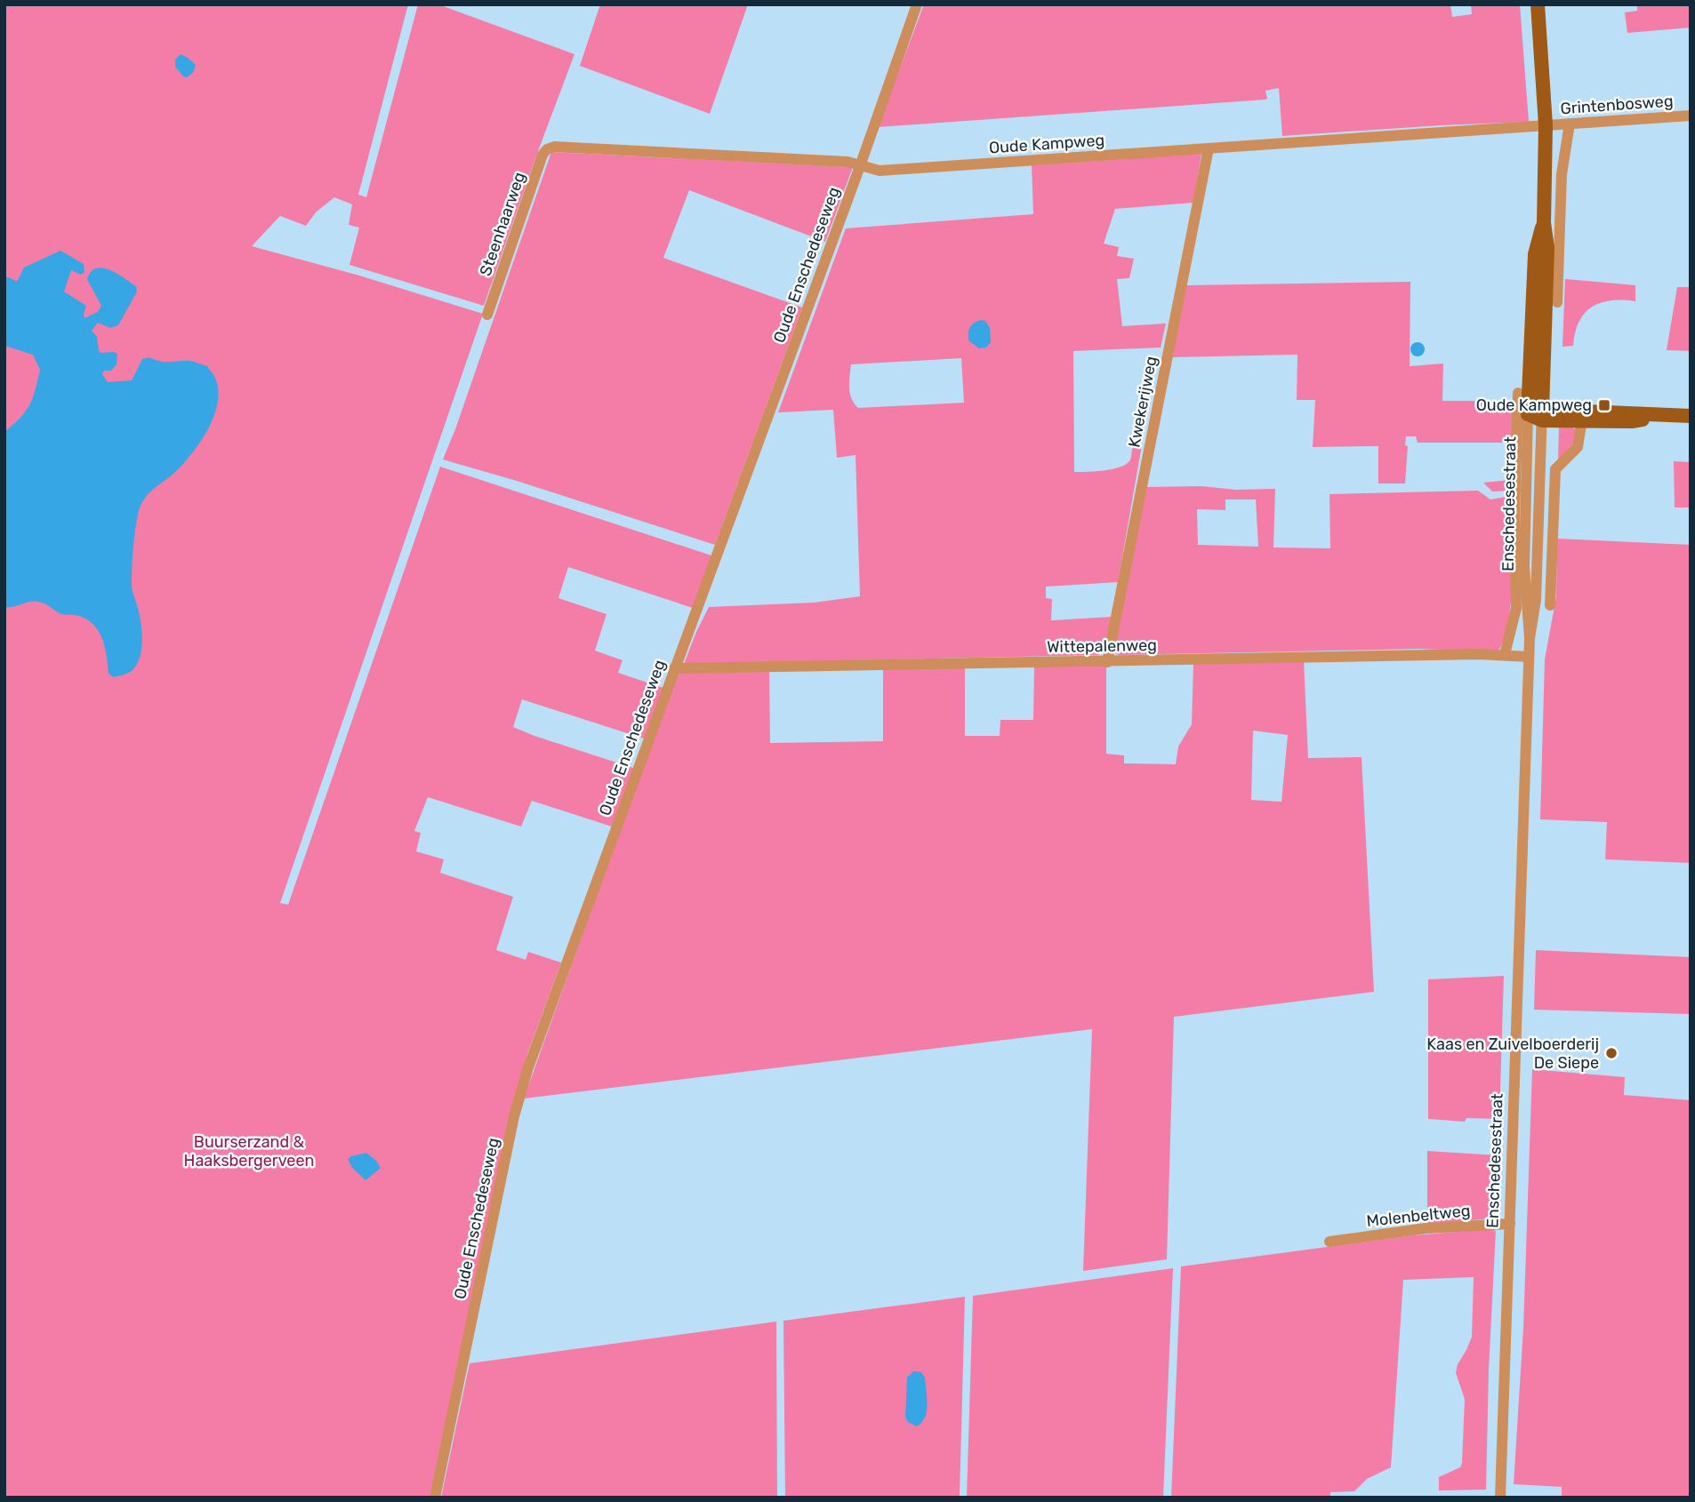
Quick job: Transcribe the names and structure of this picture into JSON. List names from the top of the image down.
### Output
{
  "streets": {
    "main road": ["Enschedesestraat"],
    "street": [
      "Grintenbosweg",
      "Oude Kampweg",
      "Steenhaarweg",
      "Oude Enschedeseweg",
      "Kwekerijweg",
      "Wittepalenweg",
      "Molenbeltweg"
    ]
  },
  "crossings": [
    ["Grintenbosweg", "Oude Kampweg"],
    ["Grintenbosweg", "Enschedesestraat"],
    ["Oude Kampweg", "Steenhaarweg"],
    ["Oude Kampweg", "Oude Enschedeseweg"],
    ["Oude Kampweg", "Kwekerijweg"],
    ["Oude Kampweg", "Enschedesestraat"],
    ["Oude Enschedeseweg", "Wittepalenweg"],
    ["Kwekerijweg", "Wittepalenweg"],
    ["Enschedesestraat", "Wittepalenweg"],
    ["Enschedesestraat", "Molenbeltweg"]
  ],
  "parks": ["Buurserzand & Haaksbergerveen"],
  "places": {
    "transit": ["Oude Kampweg"],
    "other": ["Kaas en Zuivelboerderij De Siepe"]
  }
}
